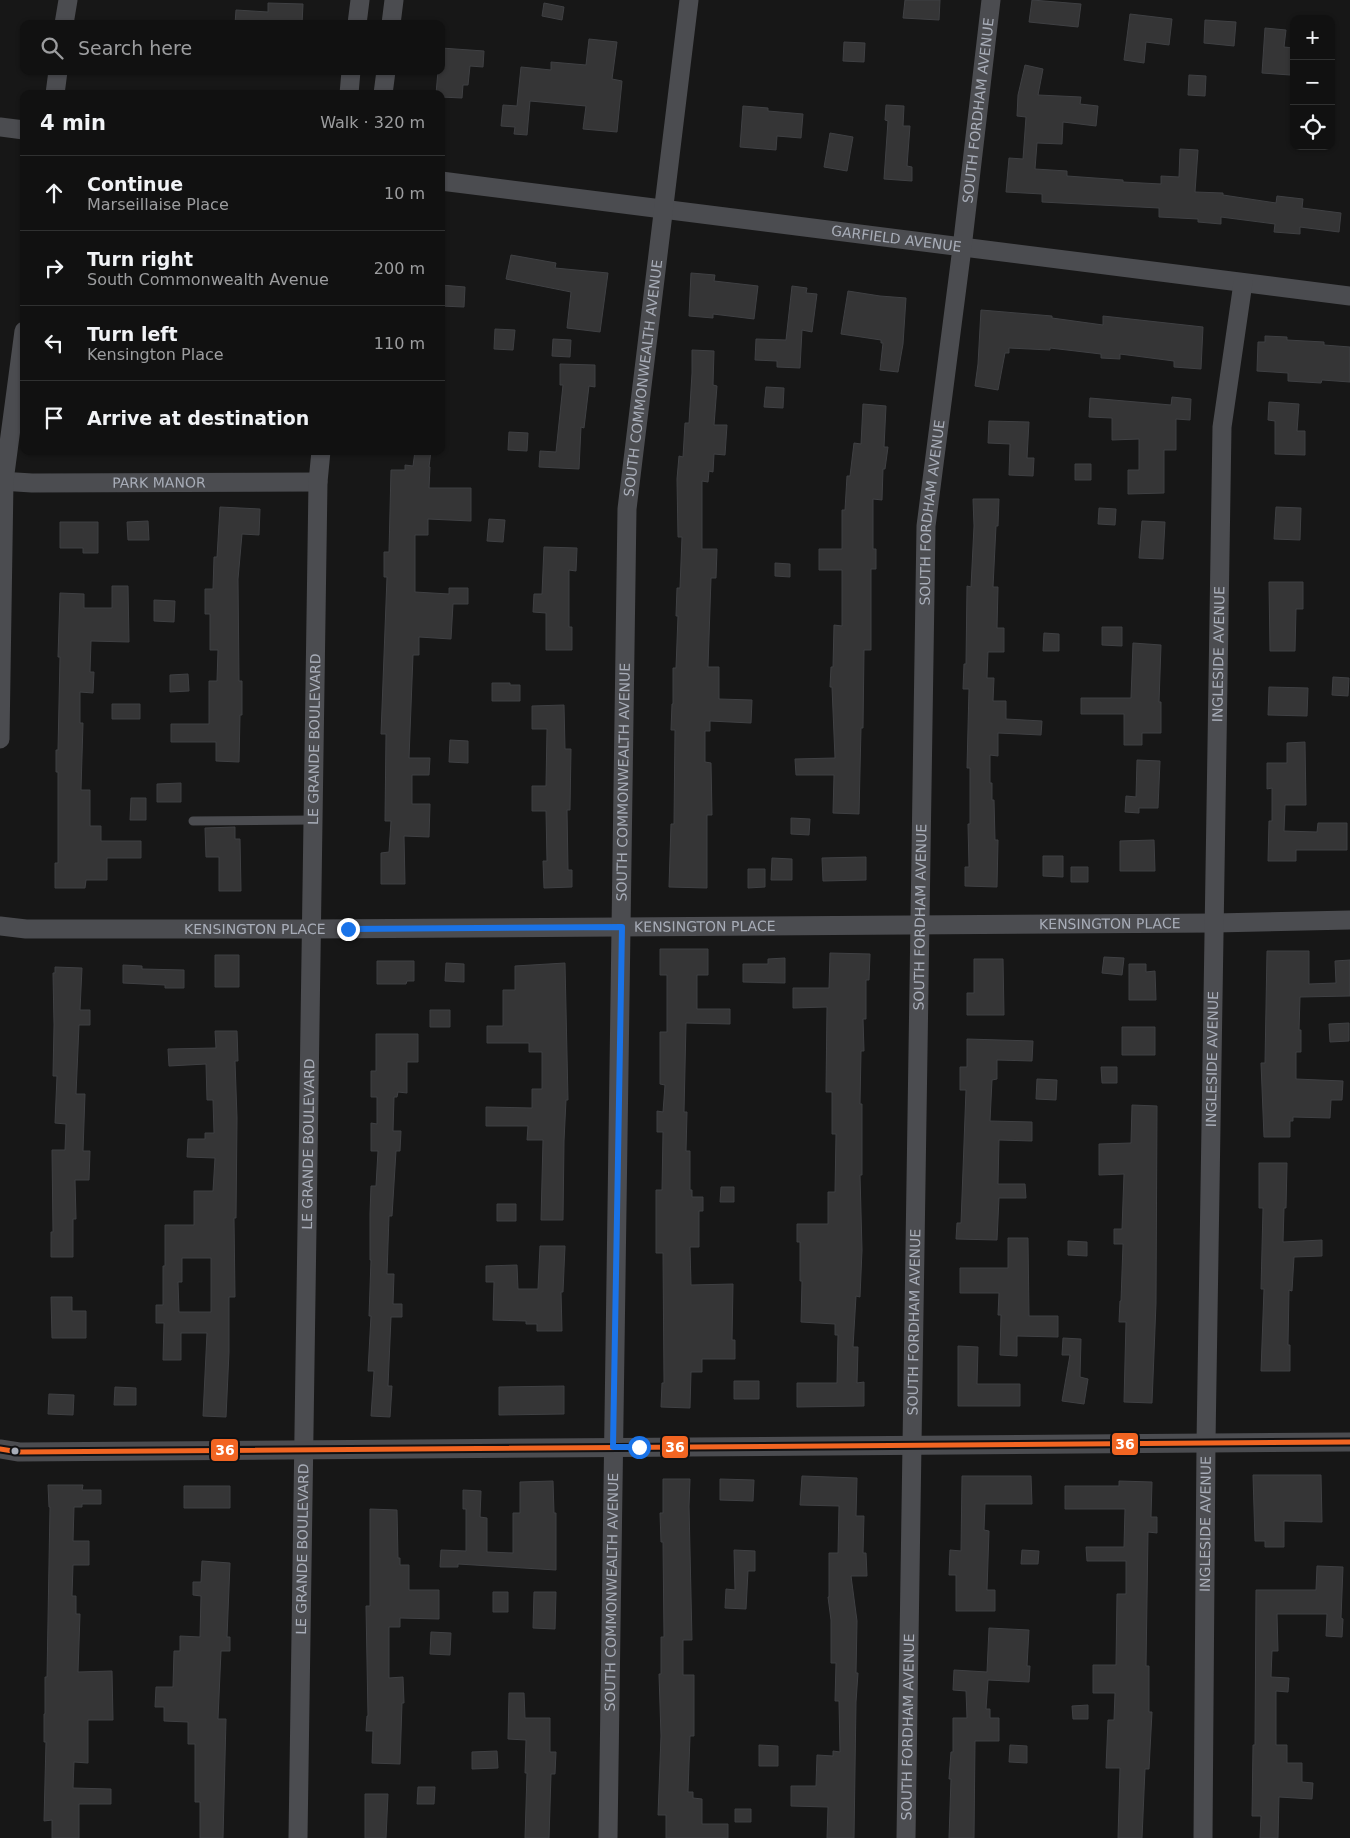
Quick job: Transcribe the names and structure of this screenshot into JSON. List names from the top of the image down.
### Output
{
  "streets": {
    "street": [
      "SOUTH FORDHAM AVENUE",
      "GARFIELD AVENUE",
      "SOUTH COMMONWEALTH AVENUE",
      "PARK MANOR",
      "INGLESIDE AVENUE",
      "LE GRANDE BOULEVARD",
      "KENSINGTON PLACE"
    ]
  },
  "crossings": [
    ["SOUTH FORDHAM AVENUE", "GARFIELD AVENUE"],
    ["SOUTH FORDHAM AVENUE", "KENSINGTON PLACE"],
    ["GARFIELD AVENUE", "SOUTH COMMONWEALTH AVENUE"],
    ["GARFIELD AVENUE", "INGLESIDE AVENUE"],
    ["SOUTH COMMONWEALTH AVENUE", "KENSINGTON PLACE"],
    ["PARK MANOR", "LE GRANDE BOULEVARD"],
    ["INGLESIDE AVENUE", "KENSINGTON PLACE"],
    ["LE GRANDE BOULEVARD", "KENSINGTON PLACE"]
  ],
  "lines": ["transit line 36"],
  "page": {
    "map_buttons": ["+", "−"],
    "search": "Search here",
    "heading": ["4 min", "Walk · 320 m"],
    "list": [
      ["Continue", "Marseillaise Place", "10 m"],
      ["Turn right", "South Commonwealth Avenue", "200 m"],
      ["Turn left", "Kensington Place", "110 m"],
      "Arrive at destination"
    ]
  }
}
